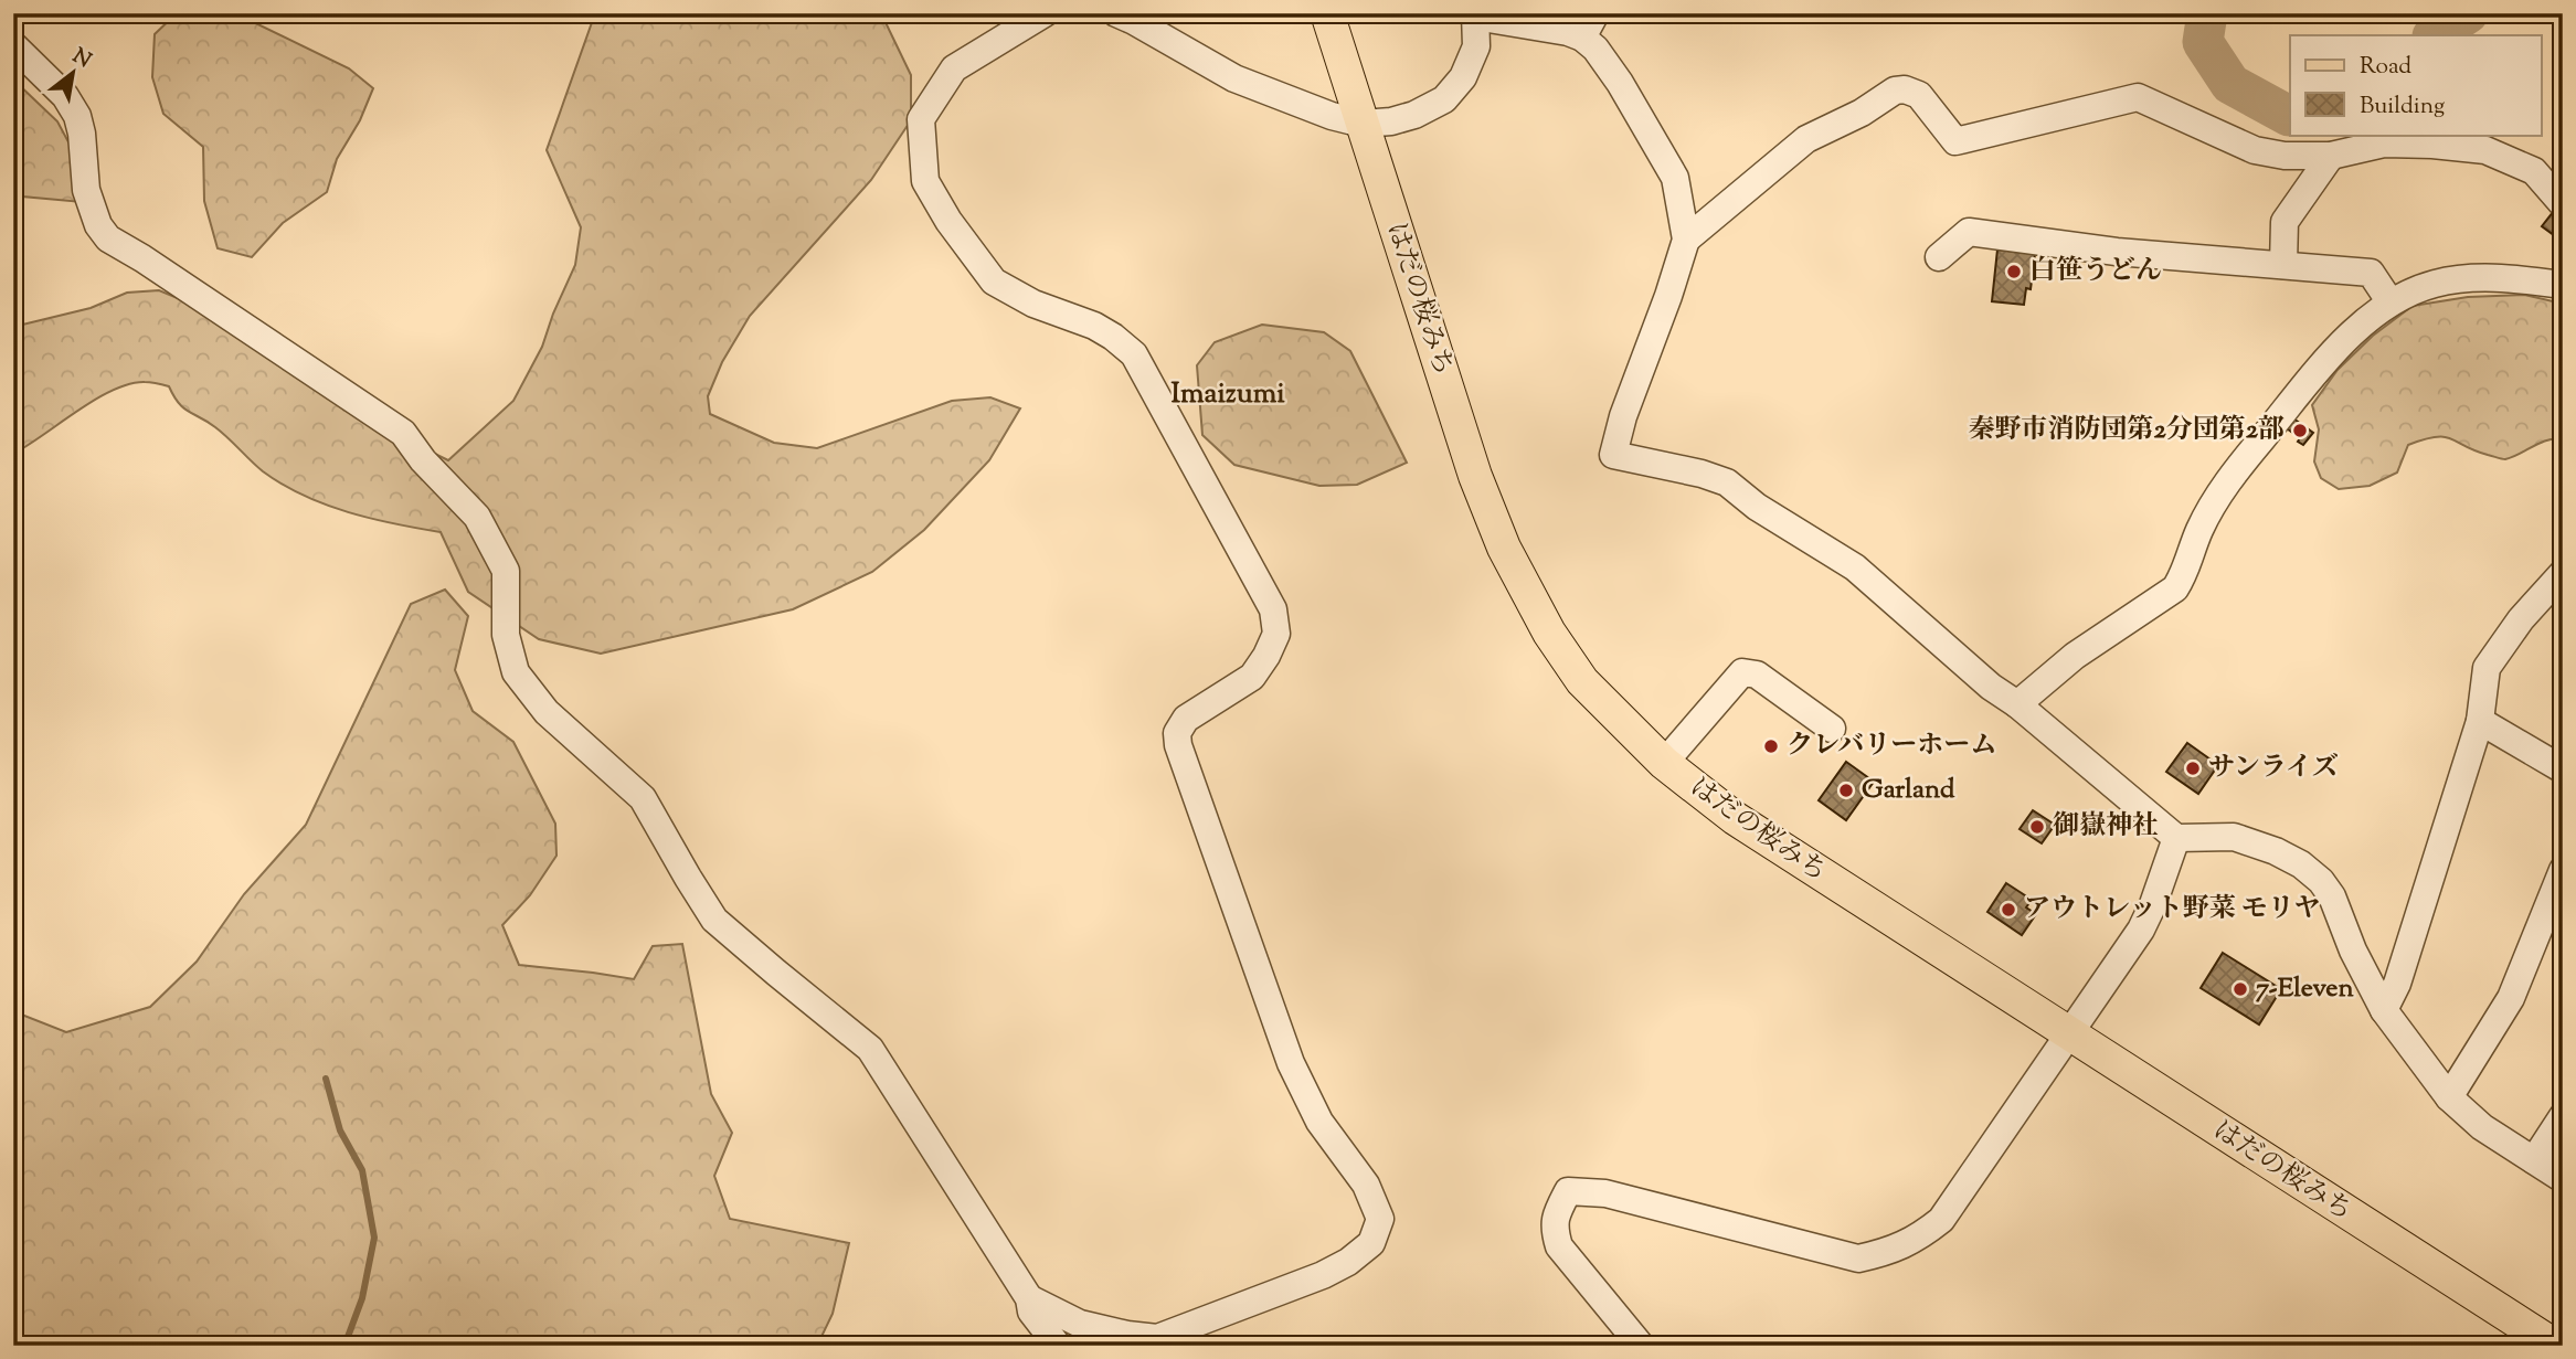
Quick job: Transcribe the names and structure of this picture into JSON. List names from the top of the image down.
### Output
{
  "streets": {
    "main road": ["はだの桜みち"]
  },
  "districts": ["Imaizumi"],
  "places": [
    "白笹うどん",
    "秦野市消防団第2分団第2部",
    "クレバリーホーム",
    "サンライズ",
    "Garland",
    "御嶽神社",
    "アウトレット野菜 モリヤ",
    "7-Eleven"
  ],
  "legend": ["Road", "Building"],
  "north": "top right"
}
